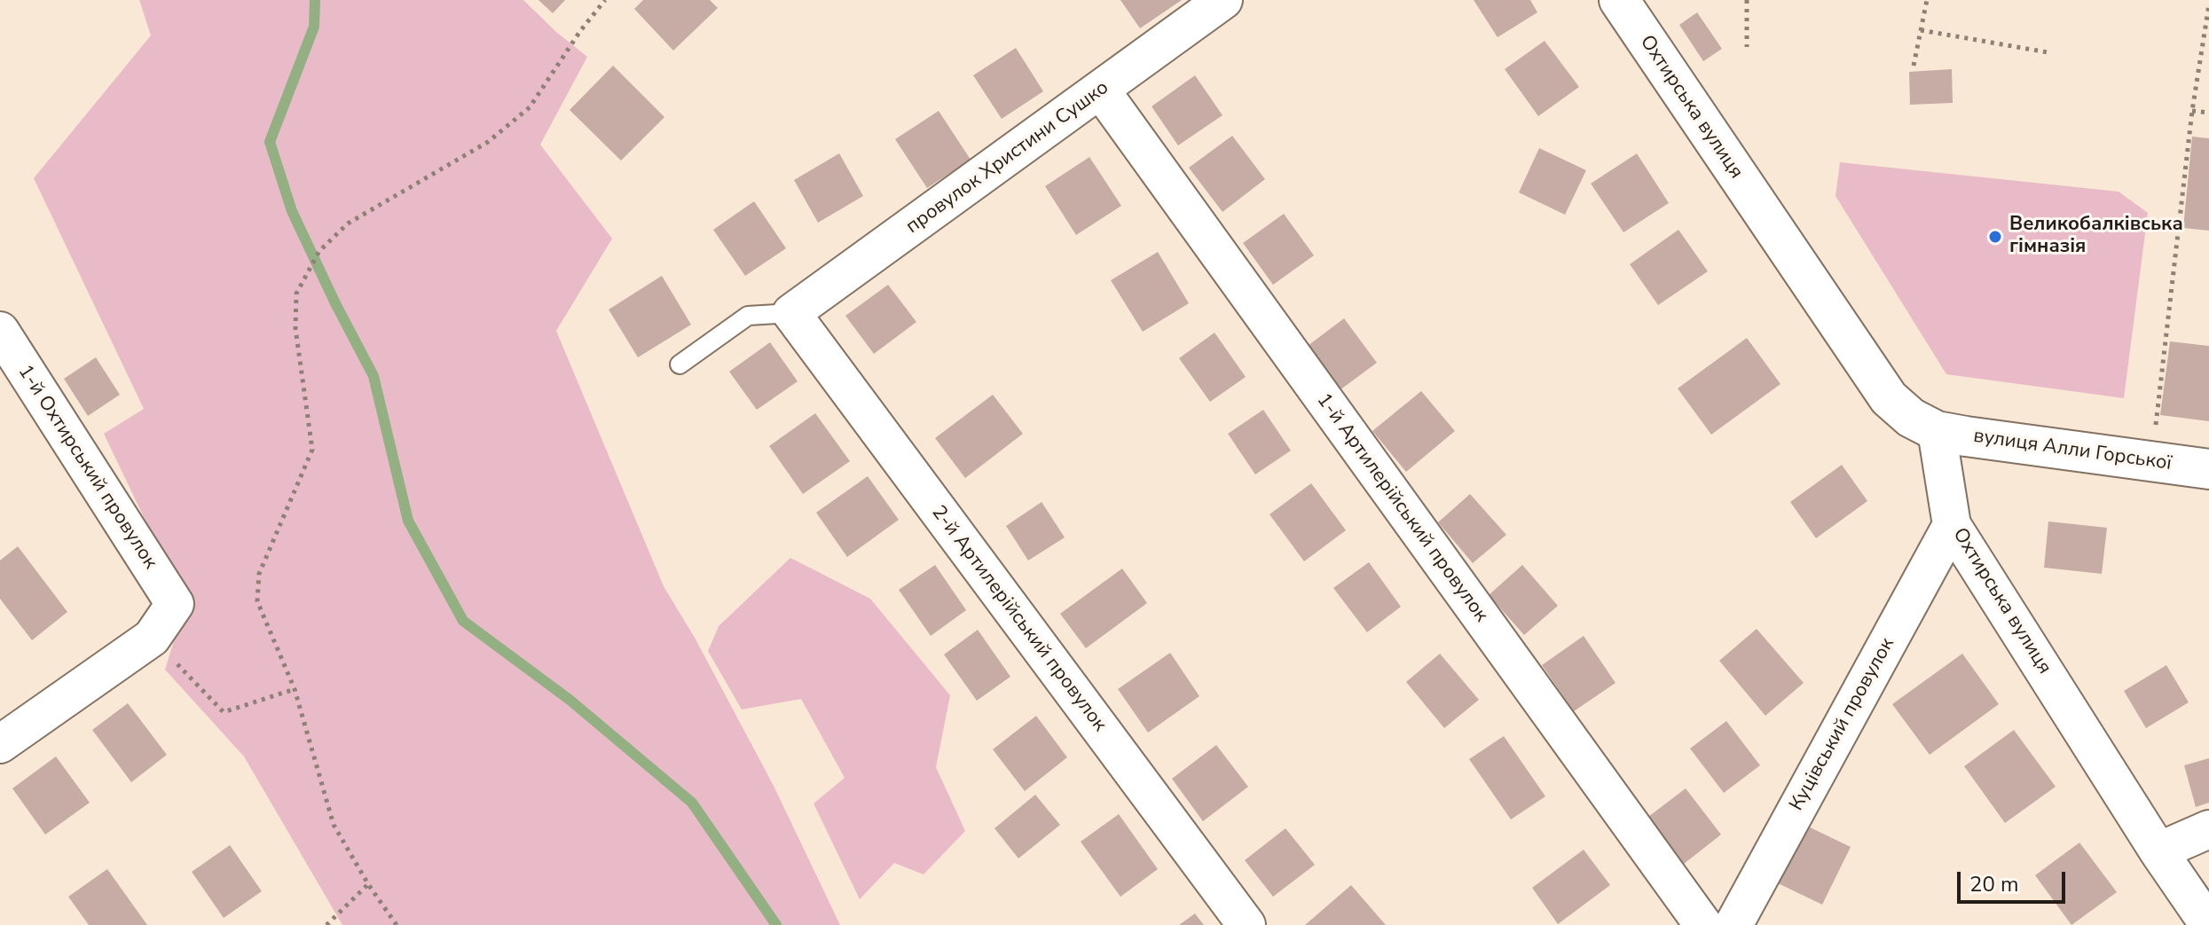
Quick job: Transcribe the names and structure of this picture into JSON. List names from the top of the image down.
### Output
{
  "streets": {
    "street": [
      "Охтирська вулиця",
      "провулок Христини Сушко",
      "вулиця Алли Горської",
      "1-й Охтирський провулок",
      "1-й Артилерійський провулок",
      "2-й Артилерійський провулок",
      "Куцівський провулок"
    ]
  },
  "crossings": [
    ["Охтирська вулиця", "вулиця Алли Горської"],
    ["Охтирська вулиця", "Куцівський провулок"],
    ["провулок Христини Сушко", "1-й Артилерійський провулок"],
    ["провулок Христини Сушко", "2-й Артилерійський провулок"]
  ],
  "places": ["Великобалківська гімназія"],
  "scale_bar": "20 m"
}
